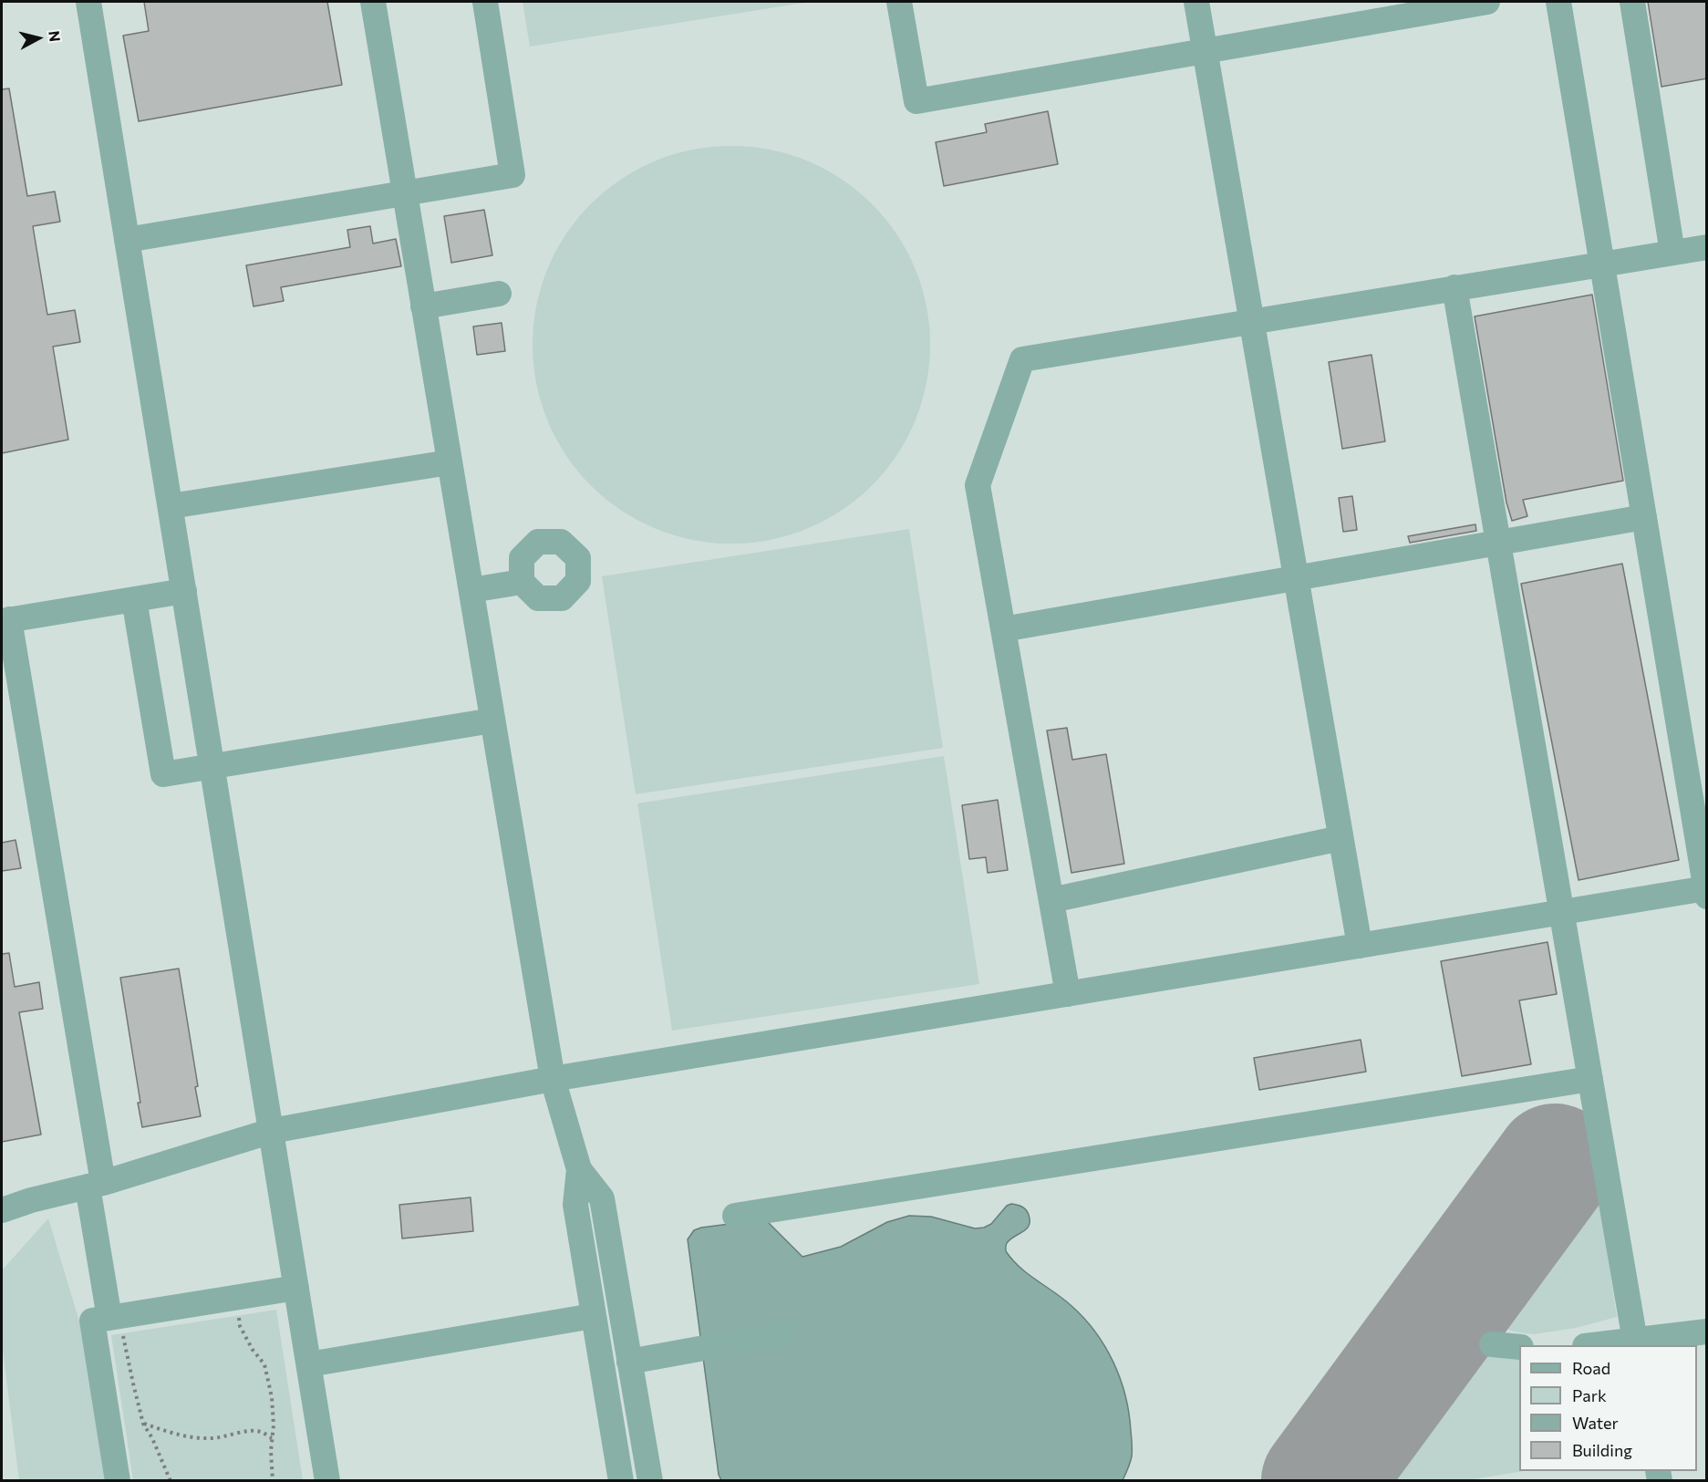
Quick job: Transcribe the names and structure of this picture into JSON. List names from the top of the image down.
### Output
{
  "legend": [
    "Road",
    "Park",
    "Water",
    "Building"
  ],
  "north": "right"
}
